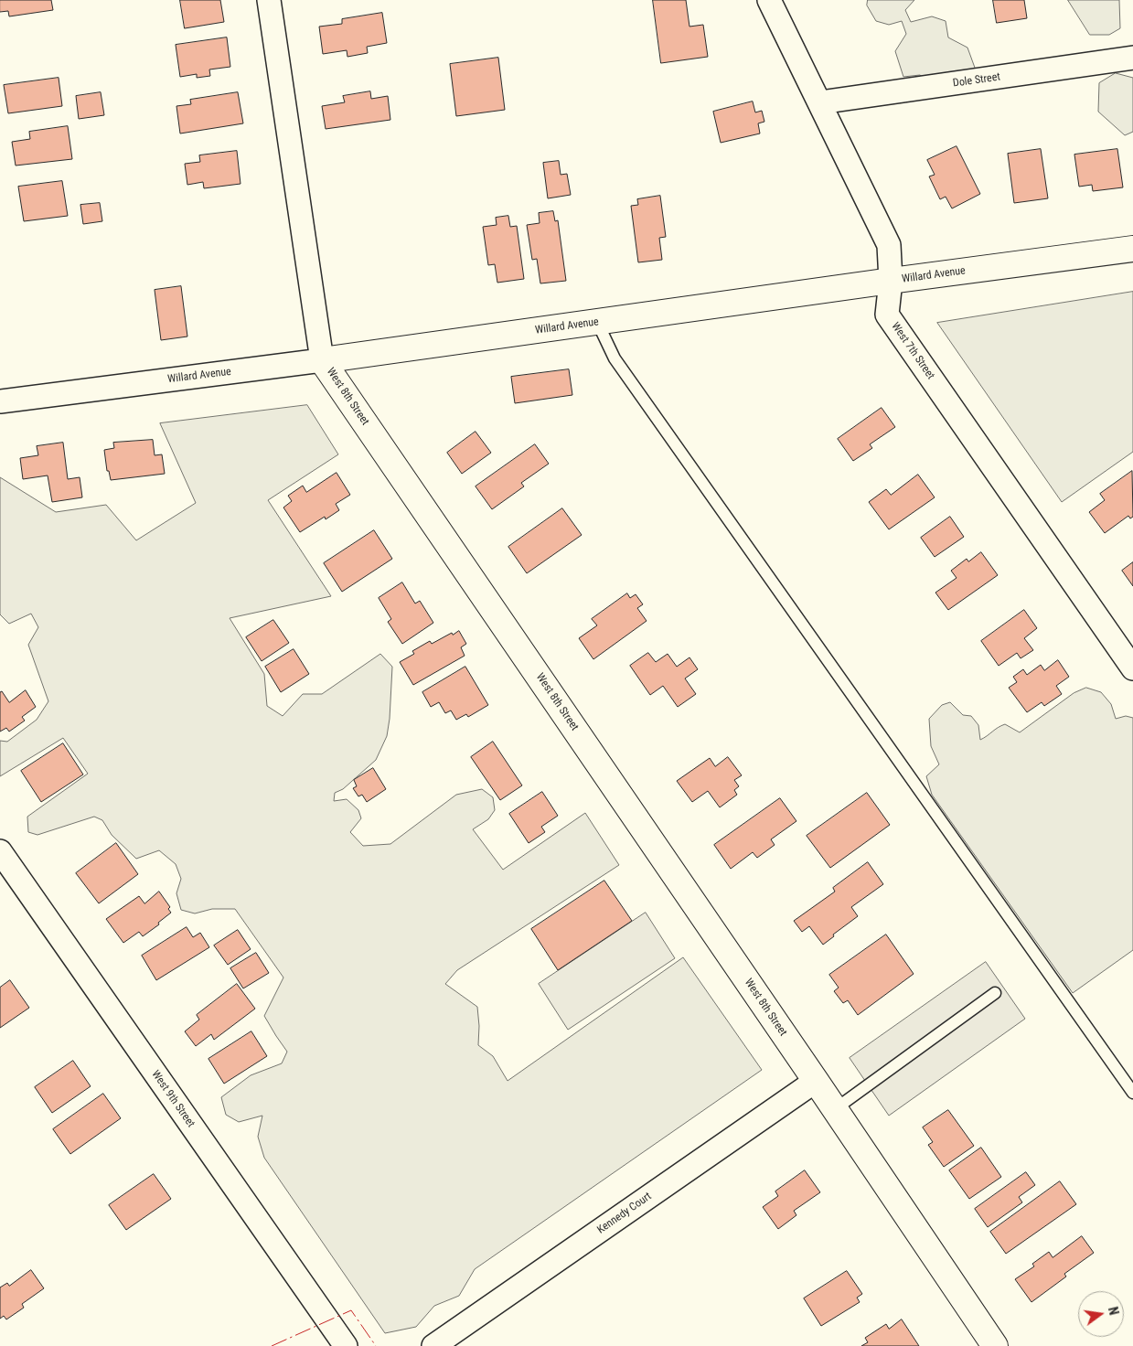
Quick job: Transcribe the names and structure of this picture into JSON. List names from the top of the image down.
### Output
{
  "streets": {
    "street": [
      "Dole Street",
      "Willard Avenue",
      "West 7th Street",
      "West 8th Street",
      "West 9th Street",
      "Kennedy Court"
    ]
  },
  "crossings": [
    ["Dole Street", "West 7th Street"],
    ["Willard Avenue", "West 7th Street"],
    ["Willard Avenue", "West 8th Street"],
    ["West 8th Street", "Kennedy Court"]
  ],
  "north": "right"
}
